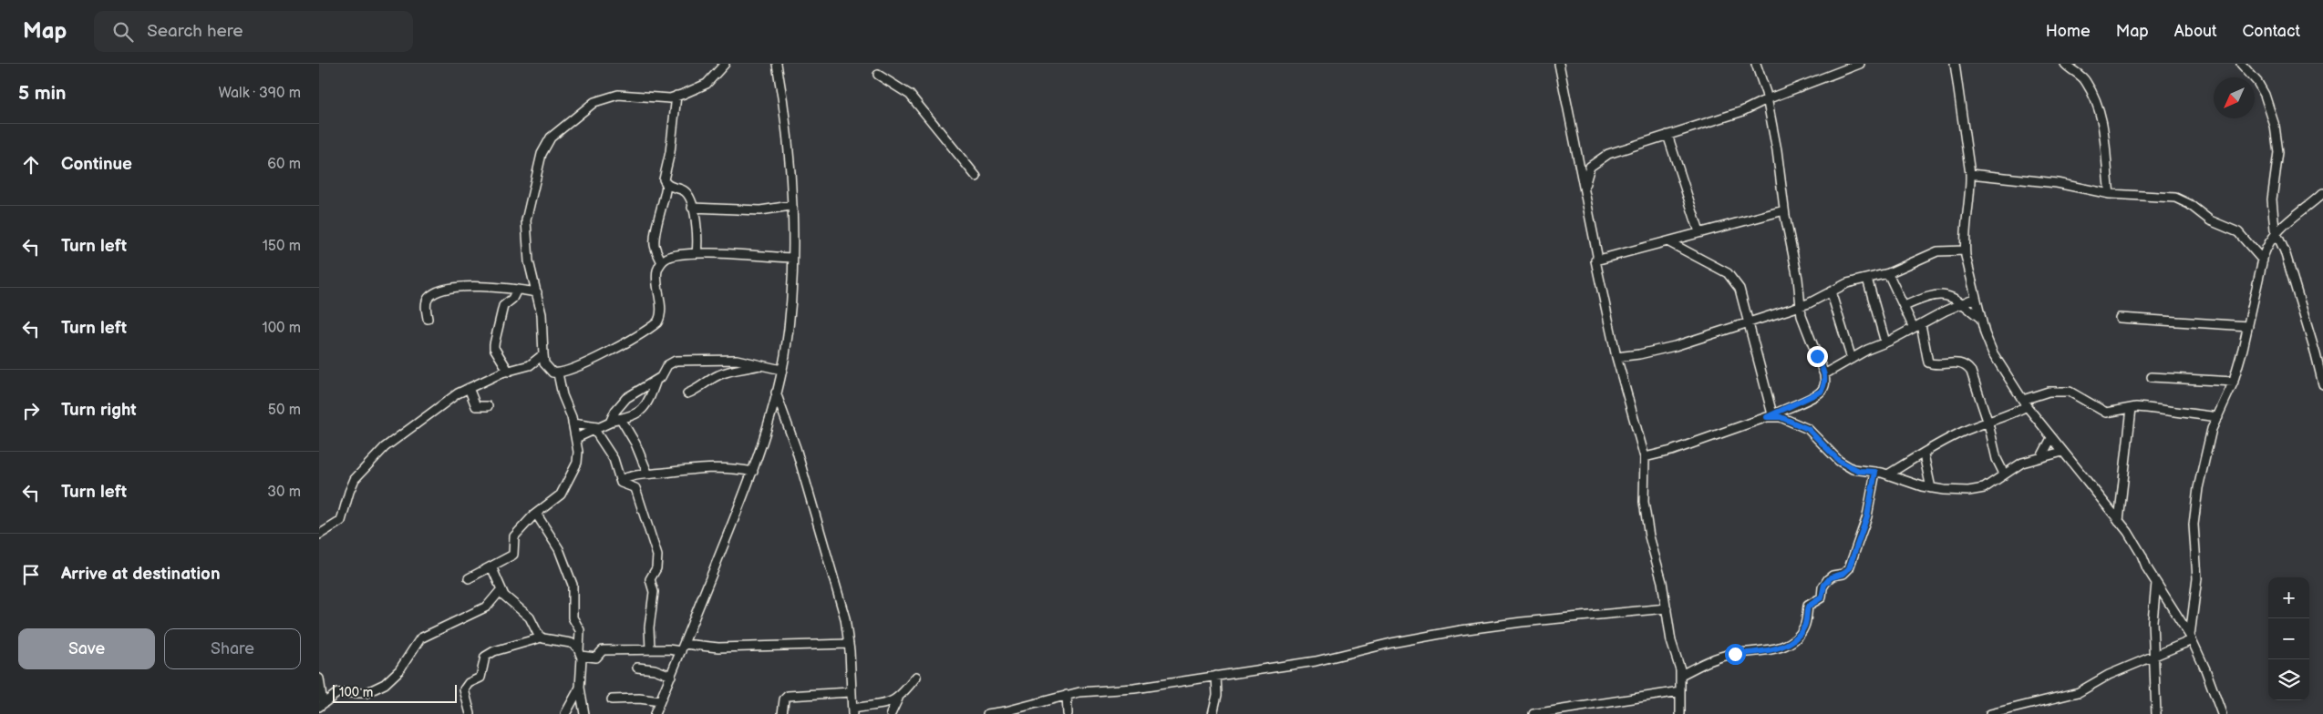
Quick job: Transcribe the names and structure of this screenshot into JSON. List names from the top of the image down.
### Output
{
  "scale_bar": "100 m",
  "north": "bottom left",
  "page": {
    "header": "Map",
    "search": "Search here",
    "nav": [
      "Home",
      "Map",
      "About",
      "Contact"
    ],
    "heading": ["5 min", "Walk · 390 m"],
    "list": [
      ["Continue", "60 m"],
      ["Turn left", "150 m"],
      ["Turn left", "100 m"],
      ["Turn right", "50 m"],
      ["Turn left", "30 m"],
      "Arrive at destination"
    ],
    "map_buttons": ["+", "−"],
    "buttons": ["Save", "Share"],
    "scale": "100 m"
  }
}
